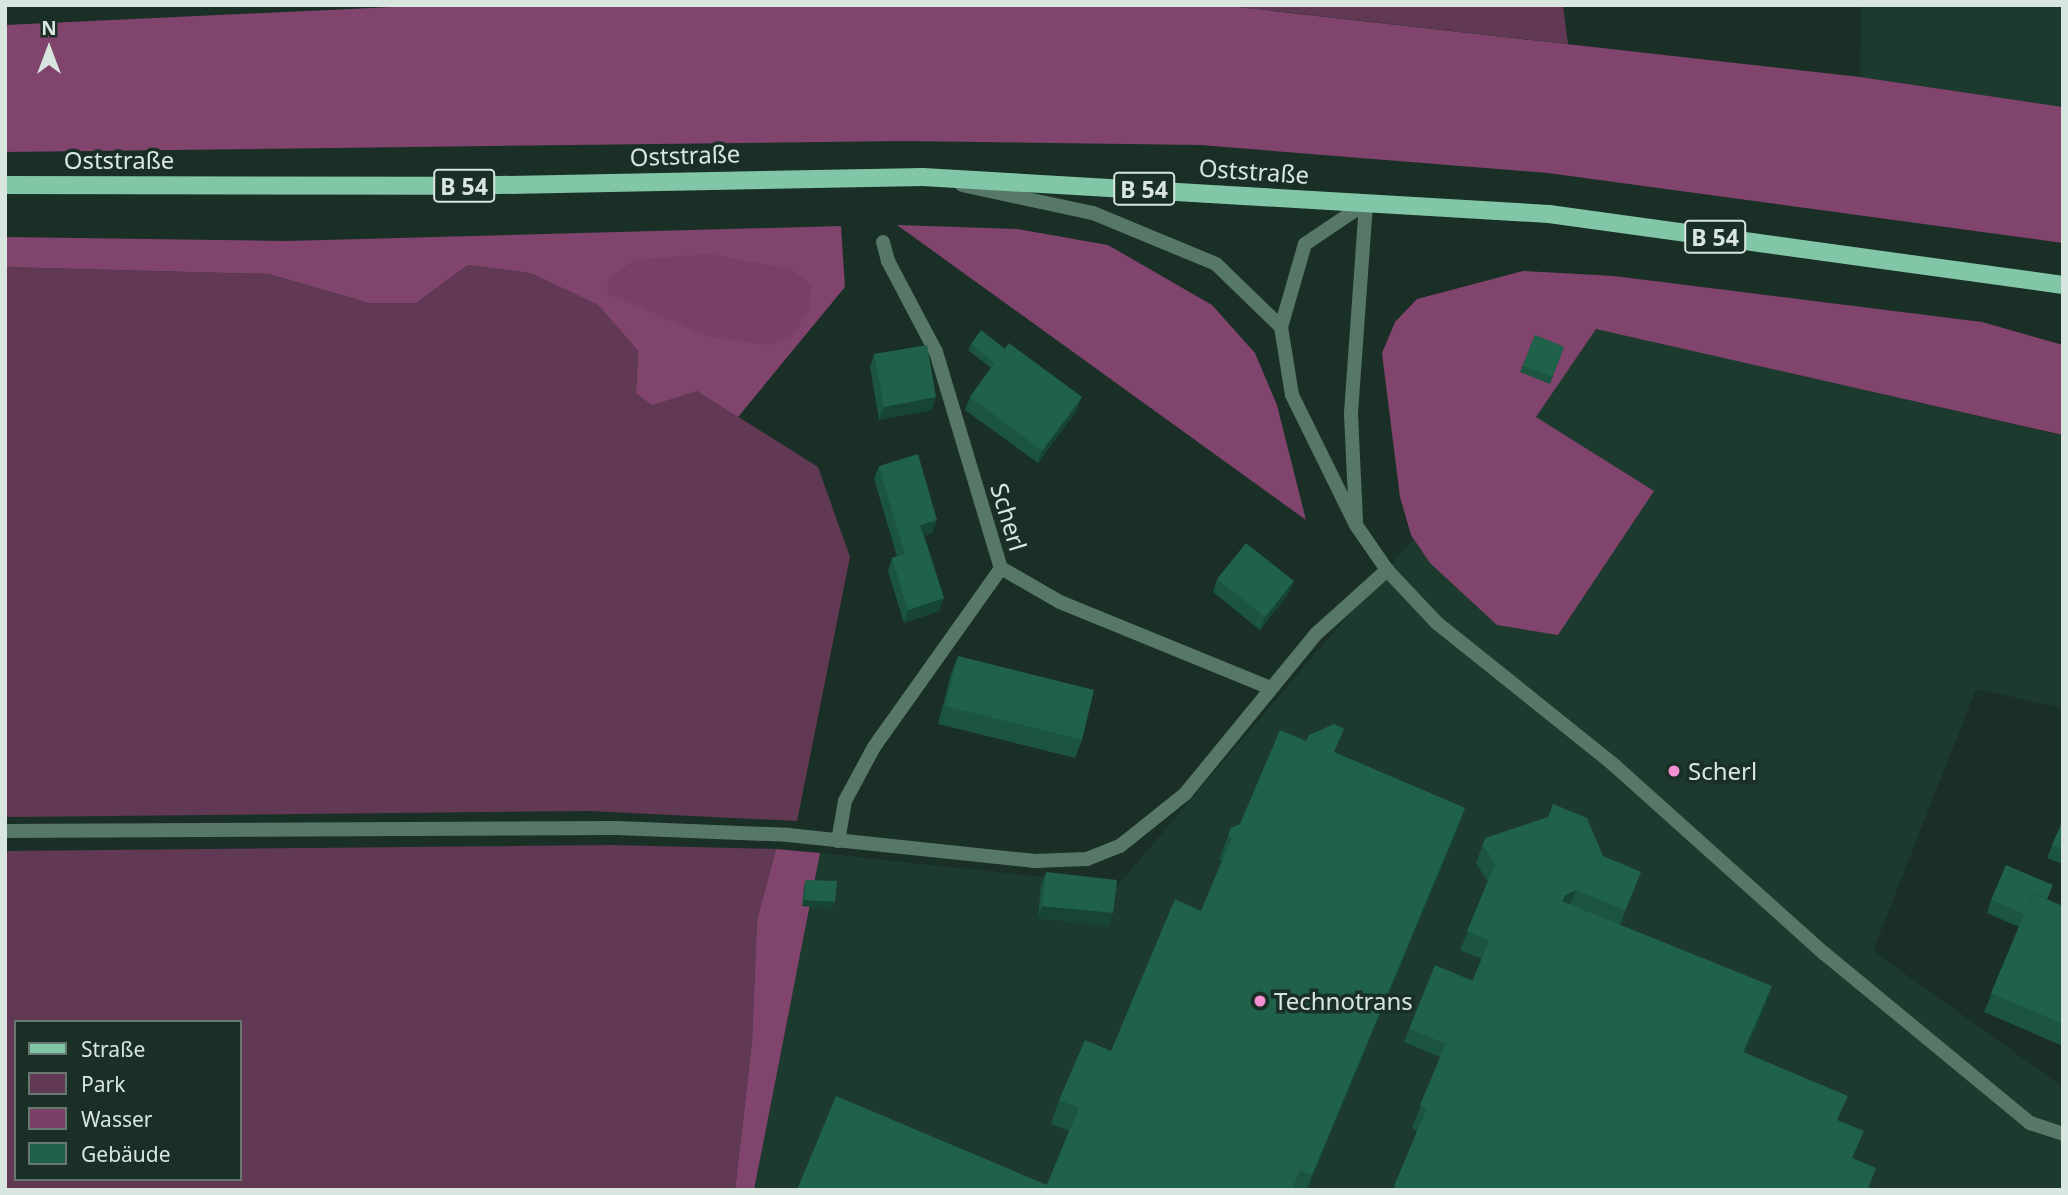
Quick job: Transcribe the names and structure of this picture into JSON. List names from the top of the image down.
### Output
{
  "streets": {
    "main road": ["Oststraße", "B 54"],
    "street": ["Scherl"]
  },
  "crossings": [
    ["Oststraße", "B 54"]
  ],
  "places": ["Scherl", "Technotrans"],
  "legend": [
    "Straße",
    "Park",
    "Wasser",
    "Gebäude"
  ],
  "north": "top"
}
